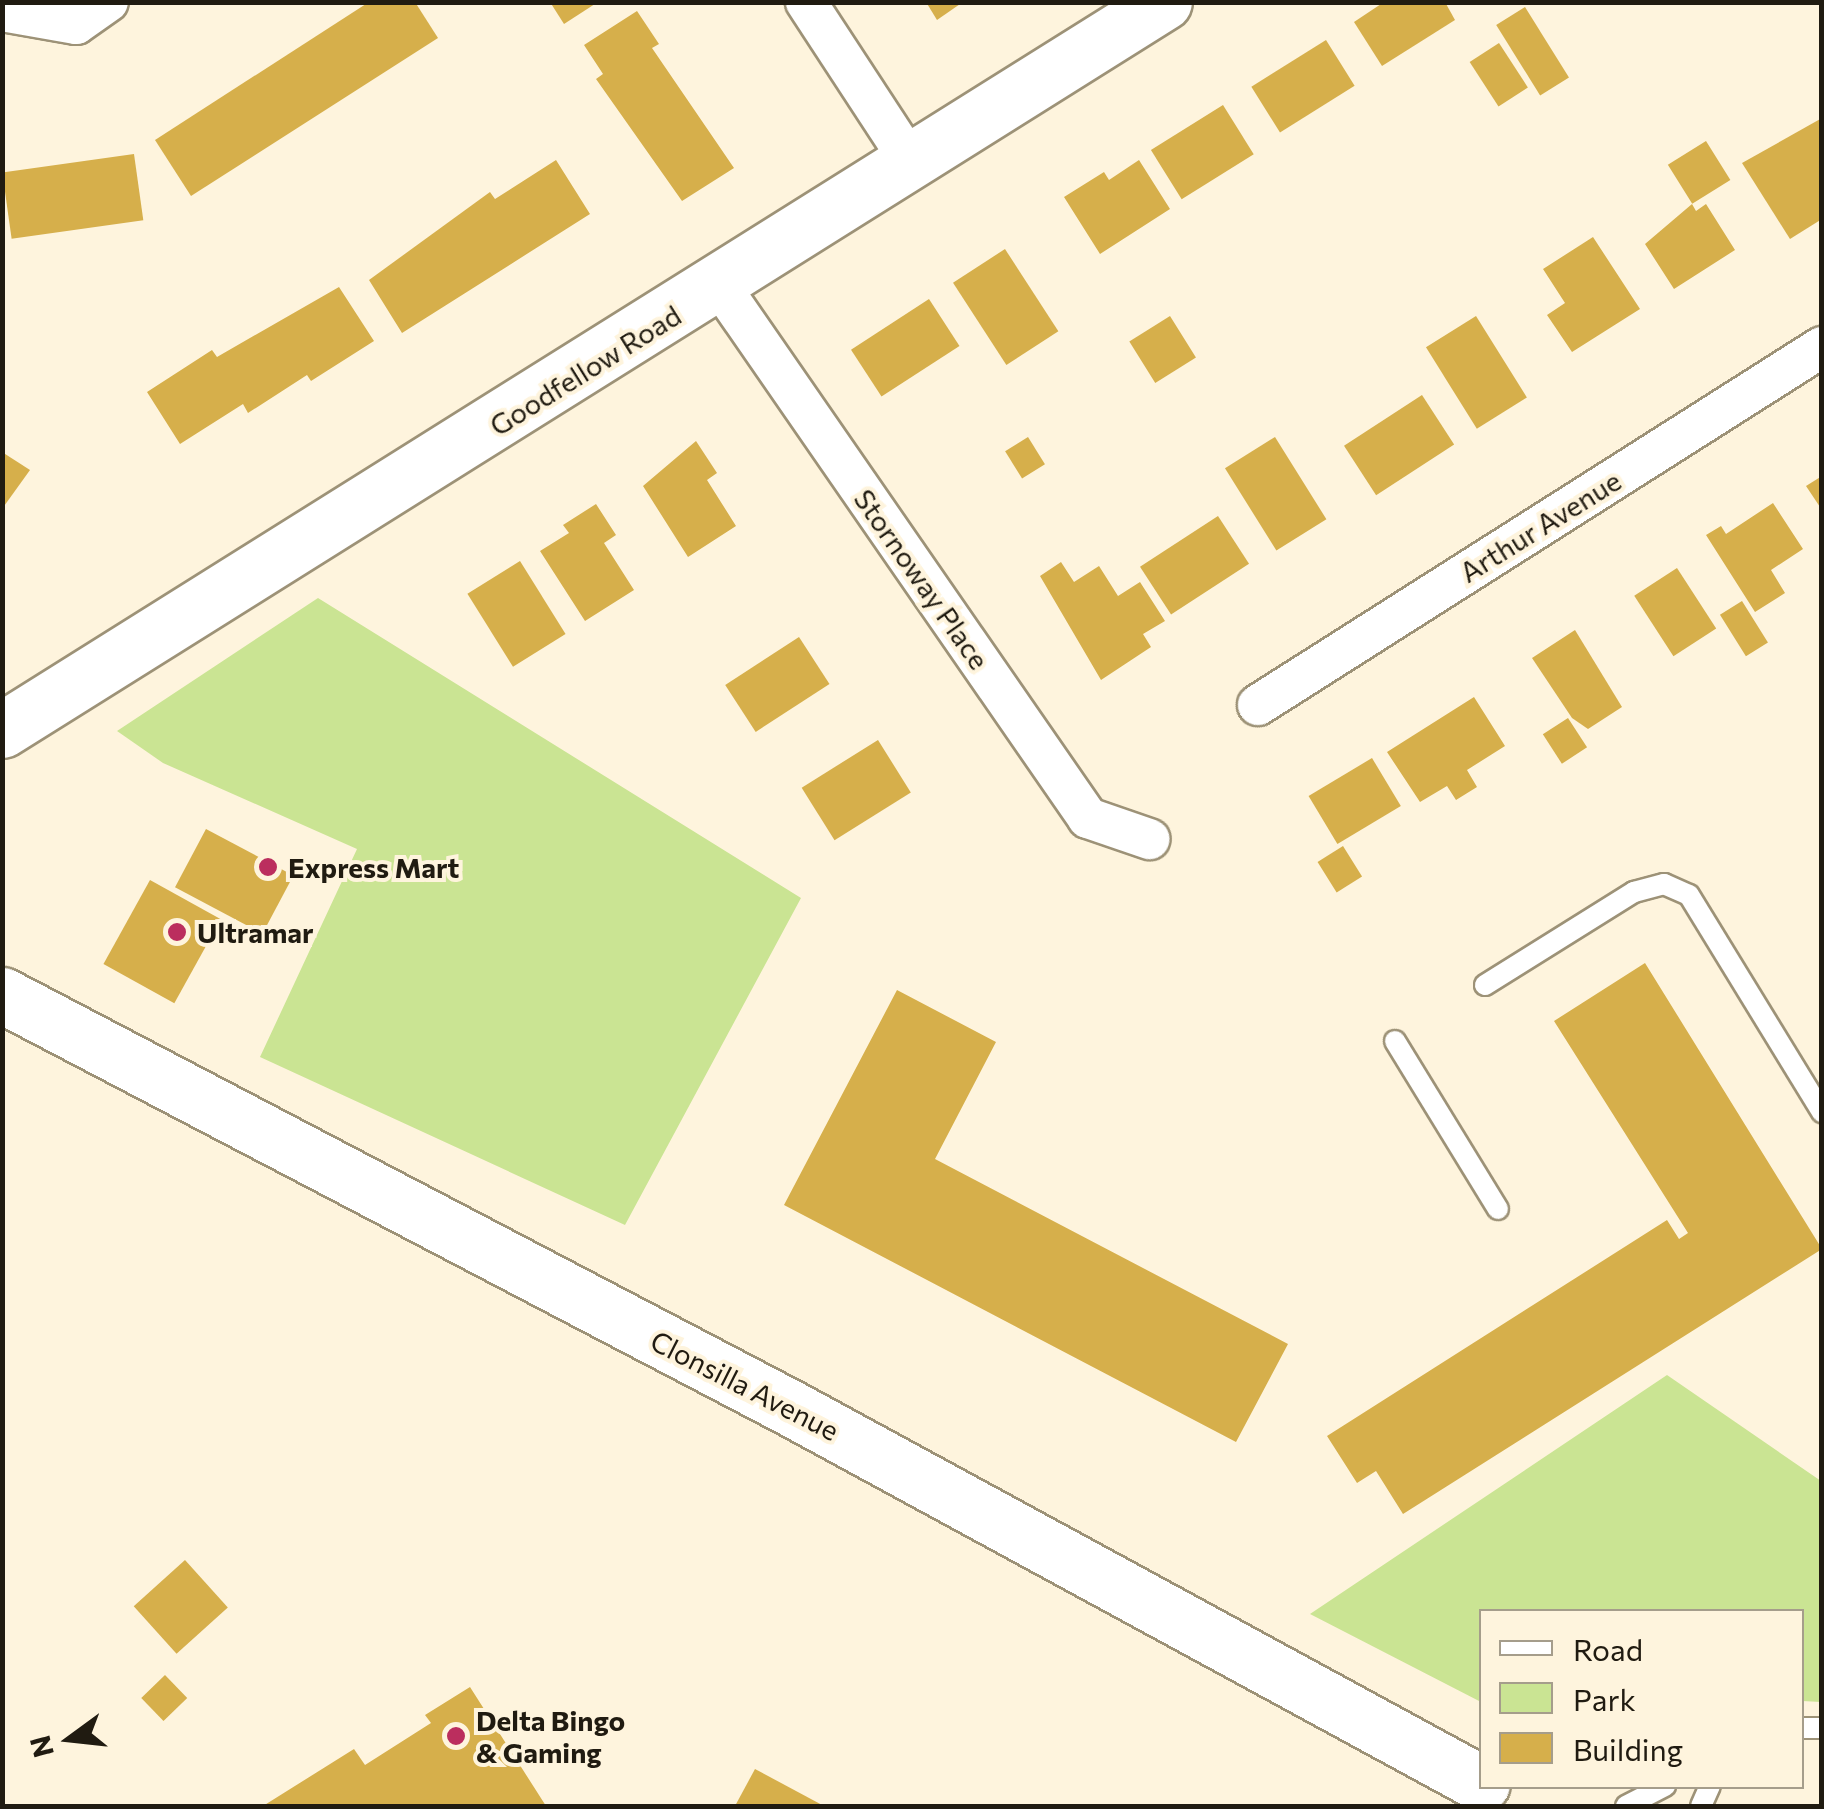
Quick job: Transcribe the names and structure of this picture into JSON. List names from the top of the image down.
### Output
{
  "streets": {
    "main road": ["Goodfellow Road", "Clonsilla Avenue"],
    "street": ["Arthur Avenue", "Stornoway Place"]
  },
  "crossings": [
    ["Goodfellow Road", "Stornoway Place"]
  ],
  "places": ["Express Mart", "Ultramar", "Delta Bingo & Gaming"],
  "legend": ["Road", "Park", "Building"],
  "north": "left"
}
